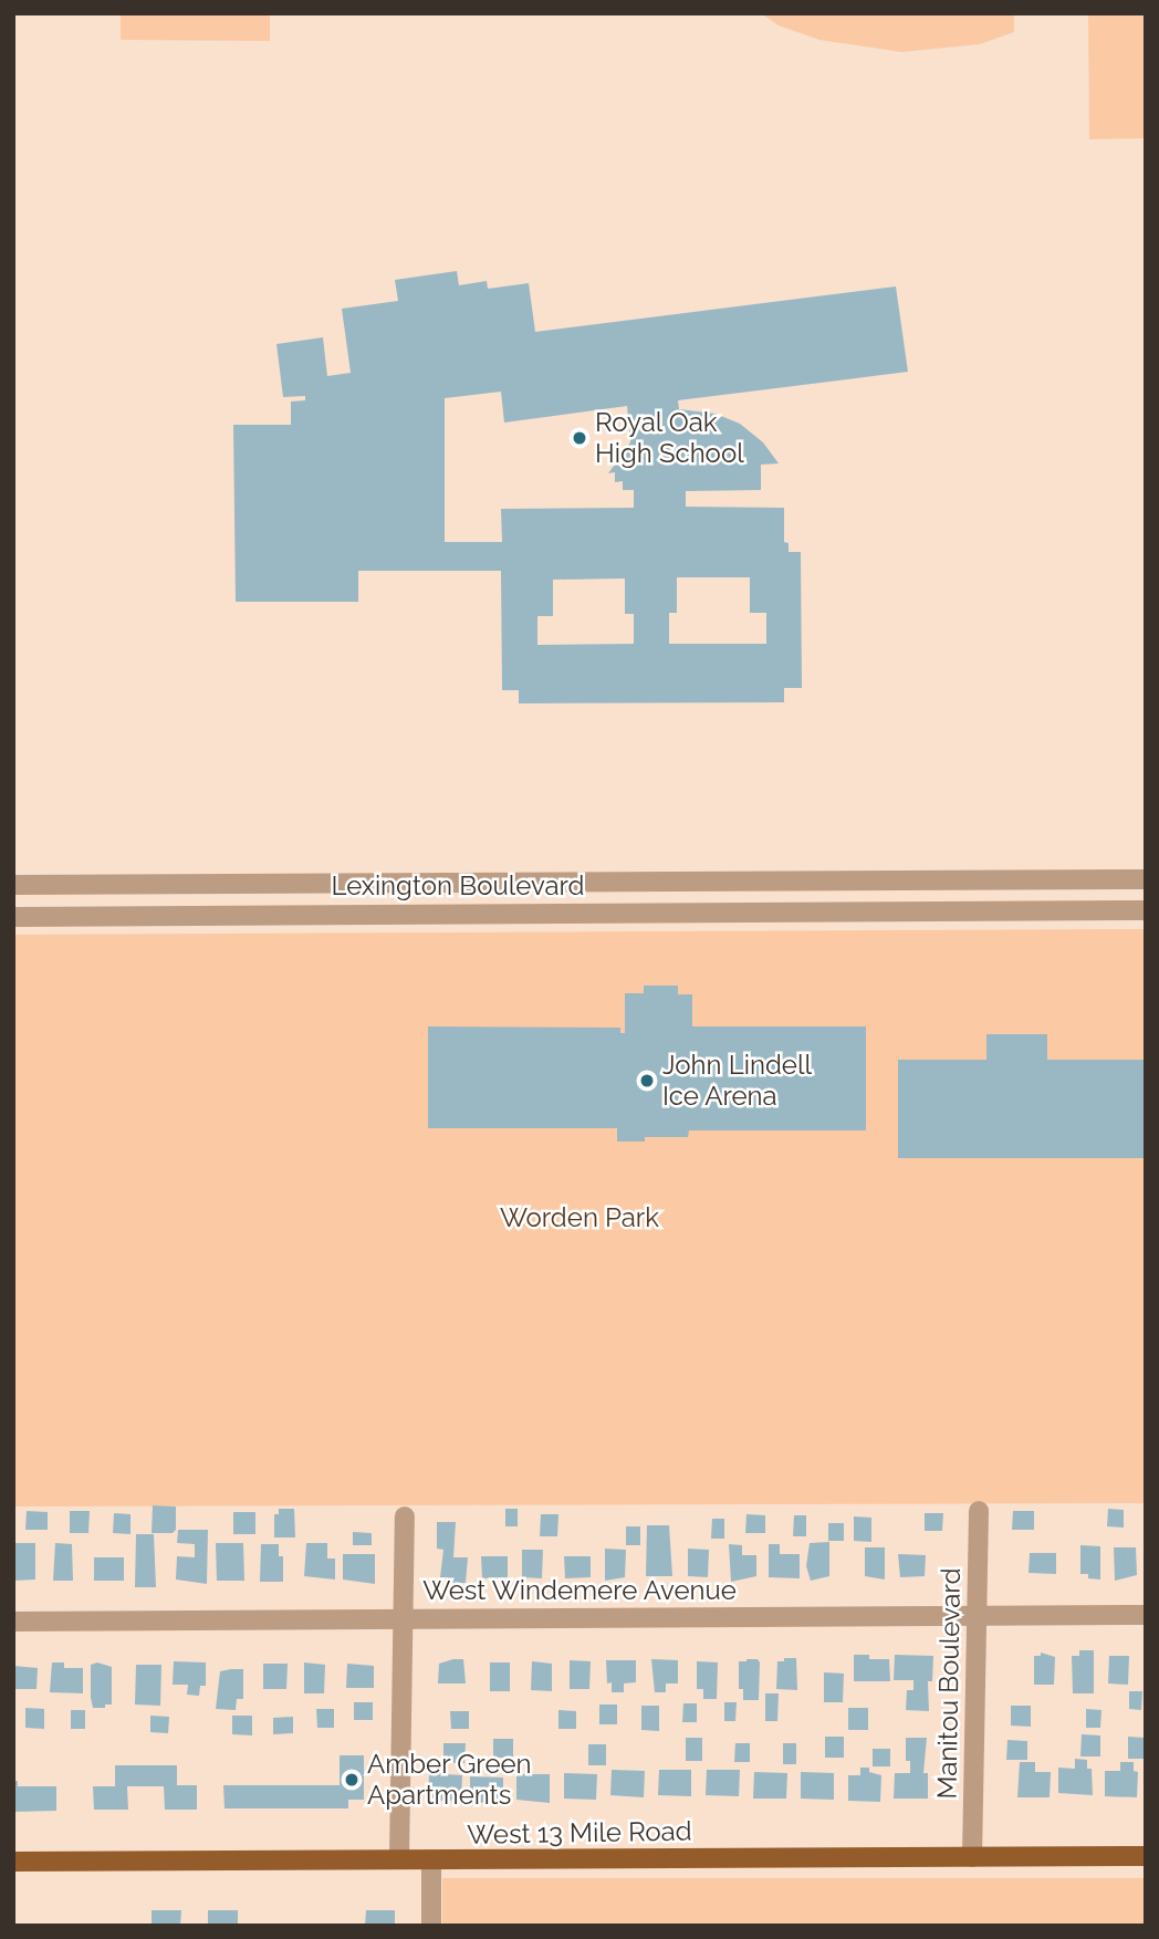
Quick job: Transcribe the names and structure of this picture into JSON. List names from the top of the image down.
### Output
{
  "streets": {
    "main road": ["West 13 Mile Road"],
    "street": ["Lexington Boulevard", "West Windemere Avenue", "Manitou Boulevard"]
  },
  "crossings": [
    ["West Windemere Avenue", "Manitou Boulevard"],
    ["Manitou Boulevard", "West 13 Mile Road"]
  ],
  "parks": ["Worden Park"],
  "places": ["Royal Oak High School", "John Lindell Ice Arena", "Amber Green Apartments"]
}
